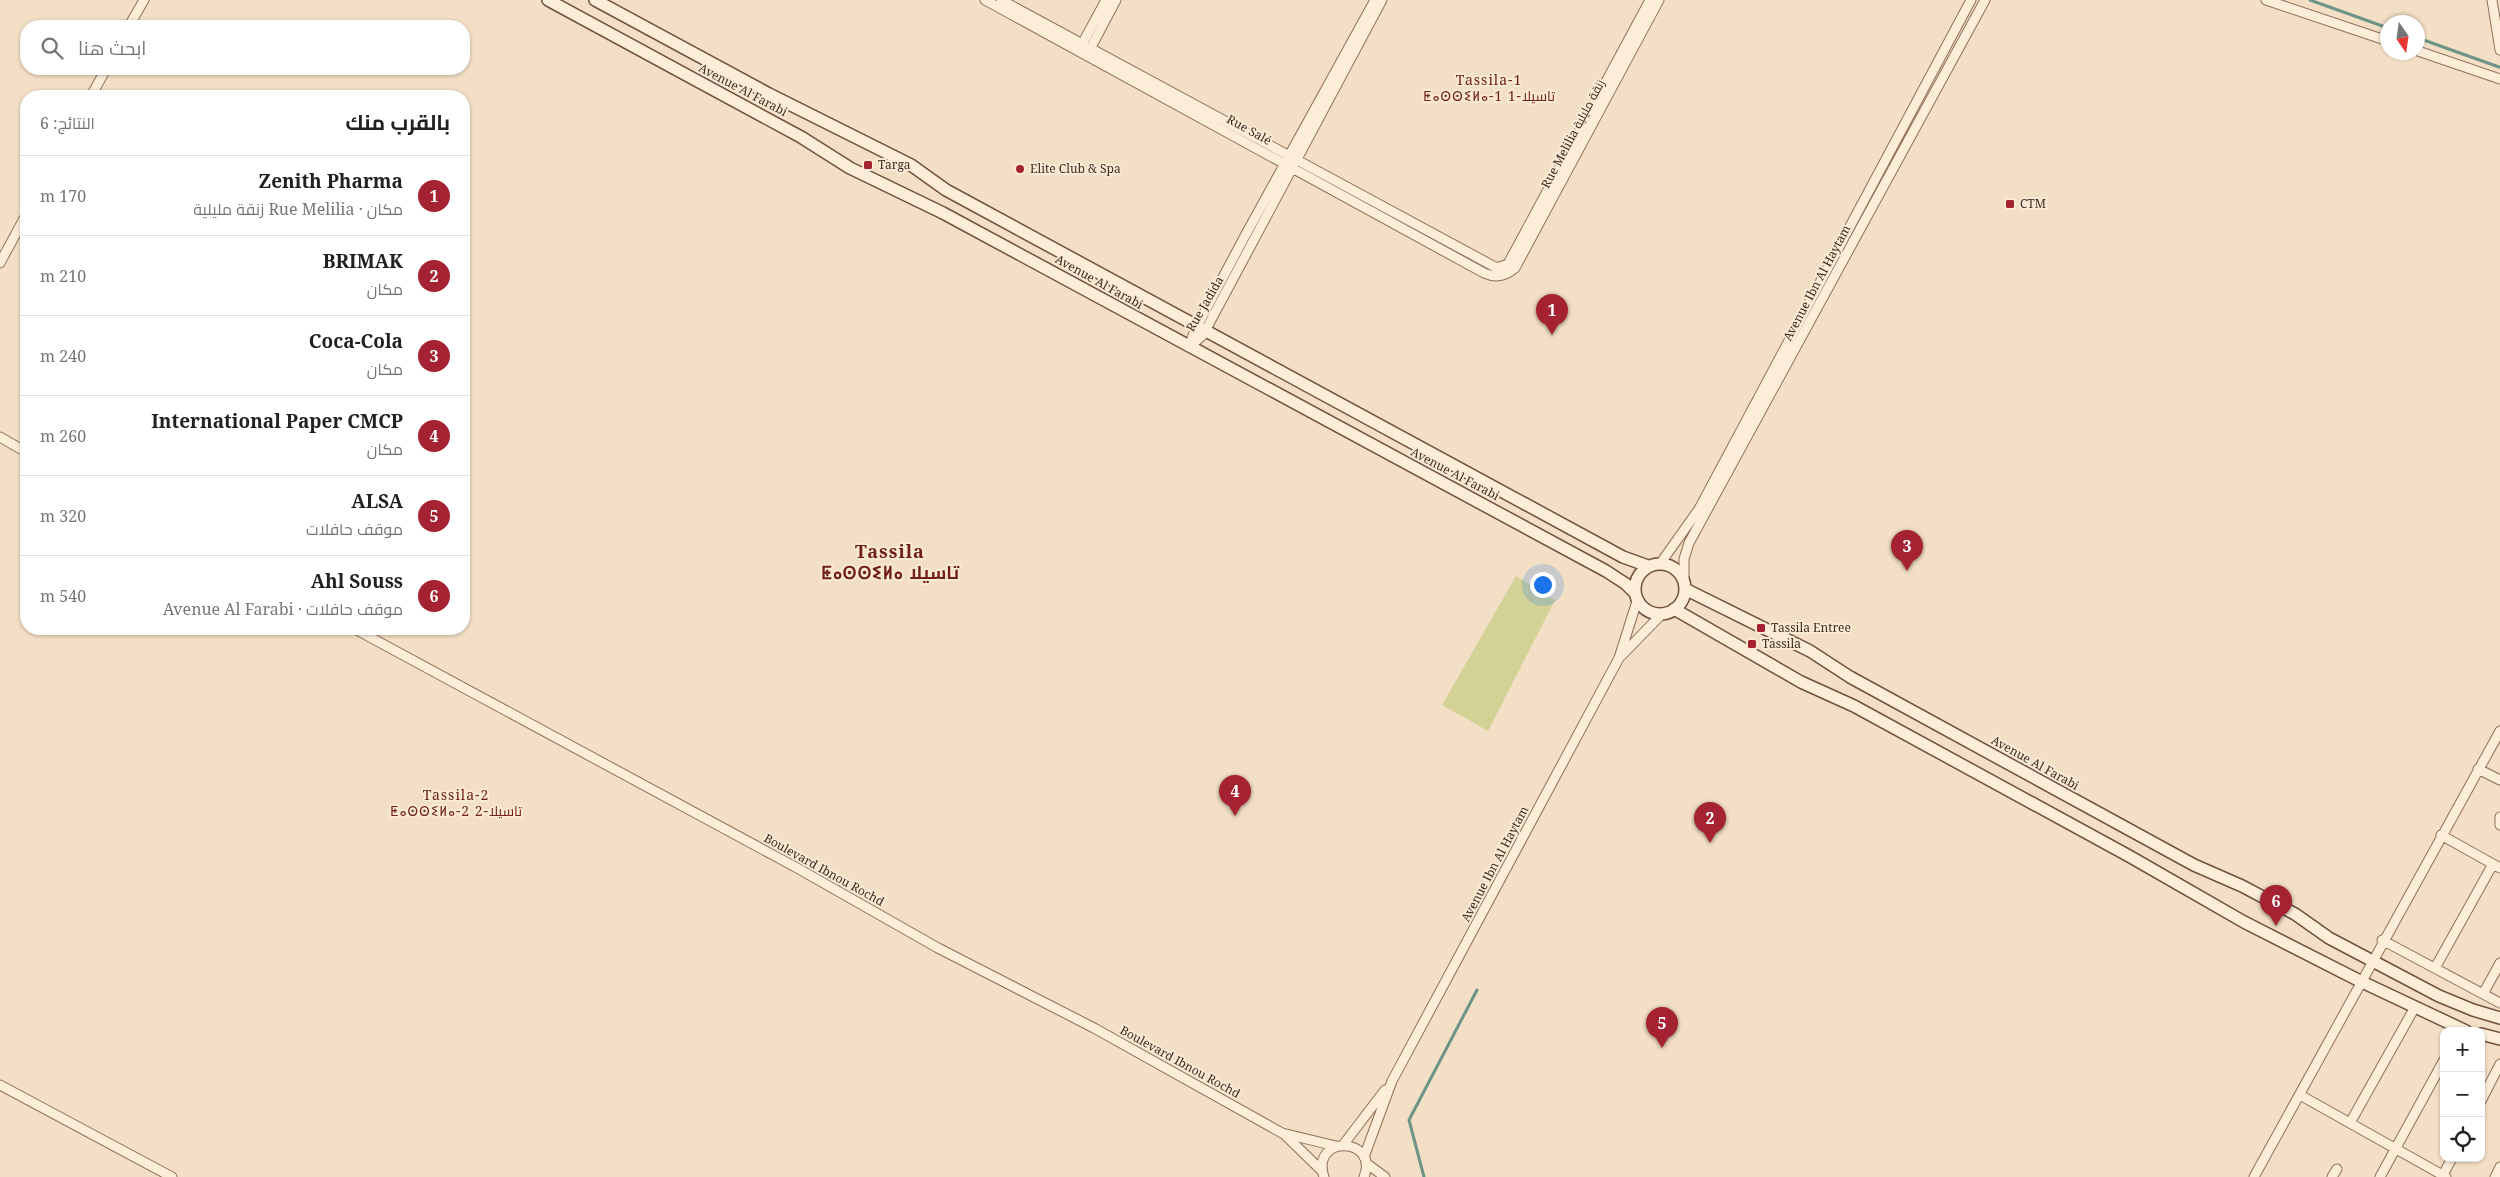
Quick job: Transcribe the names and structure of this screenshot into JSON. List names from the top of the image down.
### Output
{
  "streets": {
    "street": [
      "Avenue Al Farabi",
      "Rue Salé",
      "Rue Melilia زنقة مليلية",
      "Avenue Ibn Al Haytam",
      "Rue Jadida",
      "Boulevard Ibnou Rochd"
    ]
  },
  "crossings": [
    ["Avenue Al Farabi", "Avenue Ibn Al Haytam"],
    ["Avenue Al Farabi", "Rue Jadida"],
    ["Rue Salé", "Rue Melilia زنقة مليلية"],
    ["Rue Salé", "Rue Jadida"],
    ["Avenue Ibn Al Haytam", "Boulevard Ibnou Rochd"]
  ],
  "districts": ["Tassila-1 ⵟⴰⵙⵙⵉⵍⴰ-1 1-تاسيلا", "Tassila ⵟⴰⵙⵙⵉⵍⴰ تاسيلا", "Tassila-2 ⵟⴰⵙⵙⵉⵍⴰ-2 2-تاسيلا"],
  "places": {
    "transit": [
      "Targa",
      "CTM",
      "Tassila Entree",
      "Tassila"
    ],
    "other": ["Elite Club & Spa"]
  },
  "north": "bottom",
  "page": {
    "search": "ابحث هنا",
    "heading": ["بالقرب منك", "النتائج: 6"],
    "list": [
      {
        "mark": "1",
        "name": "Zenith Pharma",
        "note": "مكان · Rue Melilia زنقة مليلية",
        "value": "170 m"
      },
      {
        "mark": "2",
        "name": "BRIMAK",
        "note": "مكان",
        "value": "210 m"
      },
      {
        "mark": "3",
        "name": "Coca-Cola",
        "note": "مكان",
        "value": "240 m"
      },
      {
        "mark": "4",
        "name": "International Paper CMCP",
        "note": "مكان",
        "value": "260 m"
      },
      {
        "mark": "5",
        "name": "ALSA",
        "note": "موقف حافلات",
        "value": "320 m"
      },
      {
        "mark": "6",
        "name": "Ahl Souss",
        "note": "موقف حافلات · Avenue Al Farabi",
        "value": "540 m"
      }
    ],
    "pins": [
      "1",
      "3",
      "4",
      "2",
      "6",
      "5"
    ],
    "map_buttons": ["+", "−"]
  }
}
